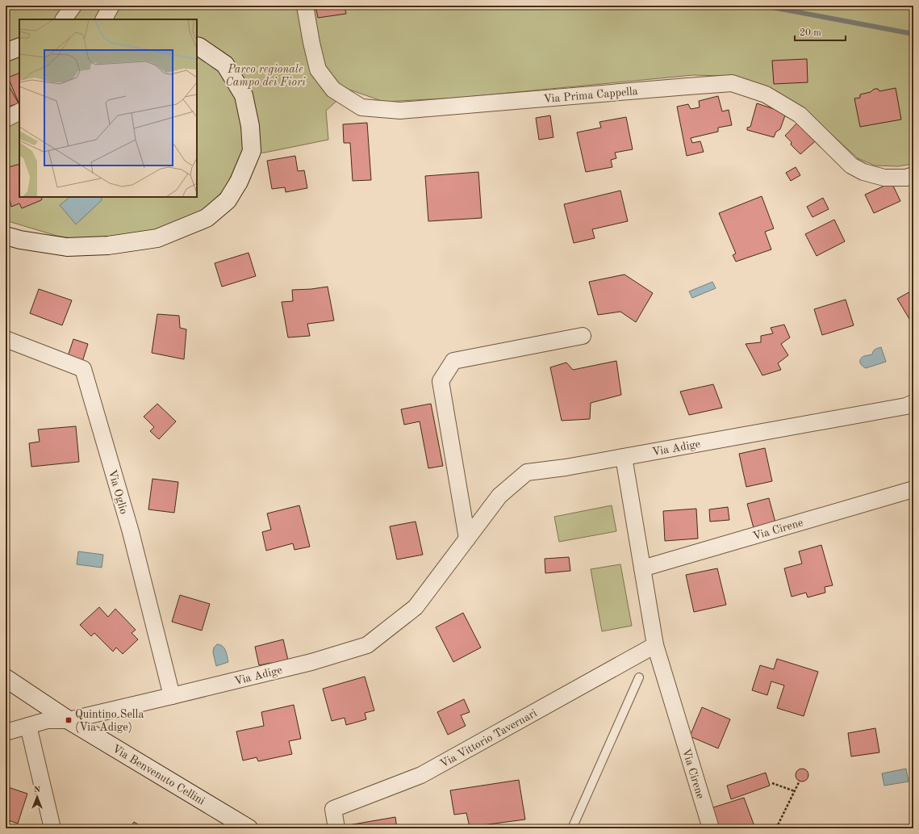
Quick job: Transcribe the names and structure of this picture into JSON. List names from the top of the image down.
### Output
{
  "streets": {
    "street": [
      "Via Prima Cappella",
      "Via Adige",
      "Via Oglio",
      "Via Cirene",
      "Via Vittorio Tavernari",
      "Via Benvenuto Cellini"
    ]
  },
  "crossings": [
    ["Via Adige", "Via Oglio"],
    ["Via Adige", "Via Cirene"],
    ["Via Adige", "Via Benvenuto Cellini"],
    ["Via Cirene", "Via Vittorio Tavernari"]
  ],
  "parks": ["Parco regionale Campo dei Fiori"],
  "places": {
    "transit": ["Quintino Sella (Via Adige)"]
  },
  "scale_bar": "20 m",
  "north": "top"
}
